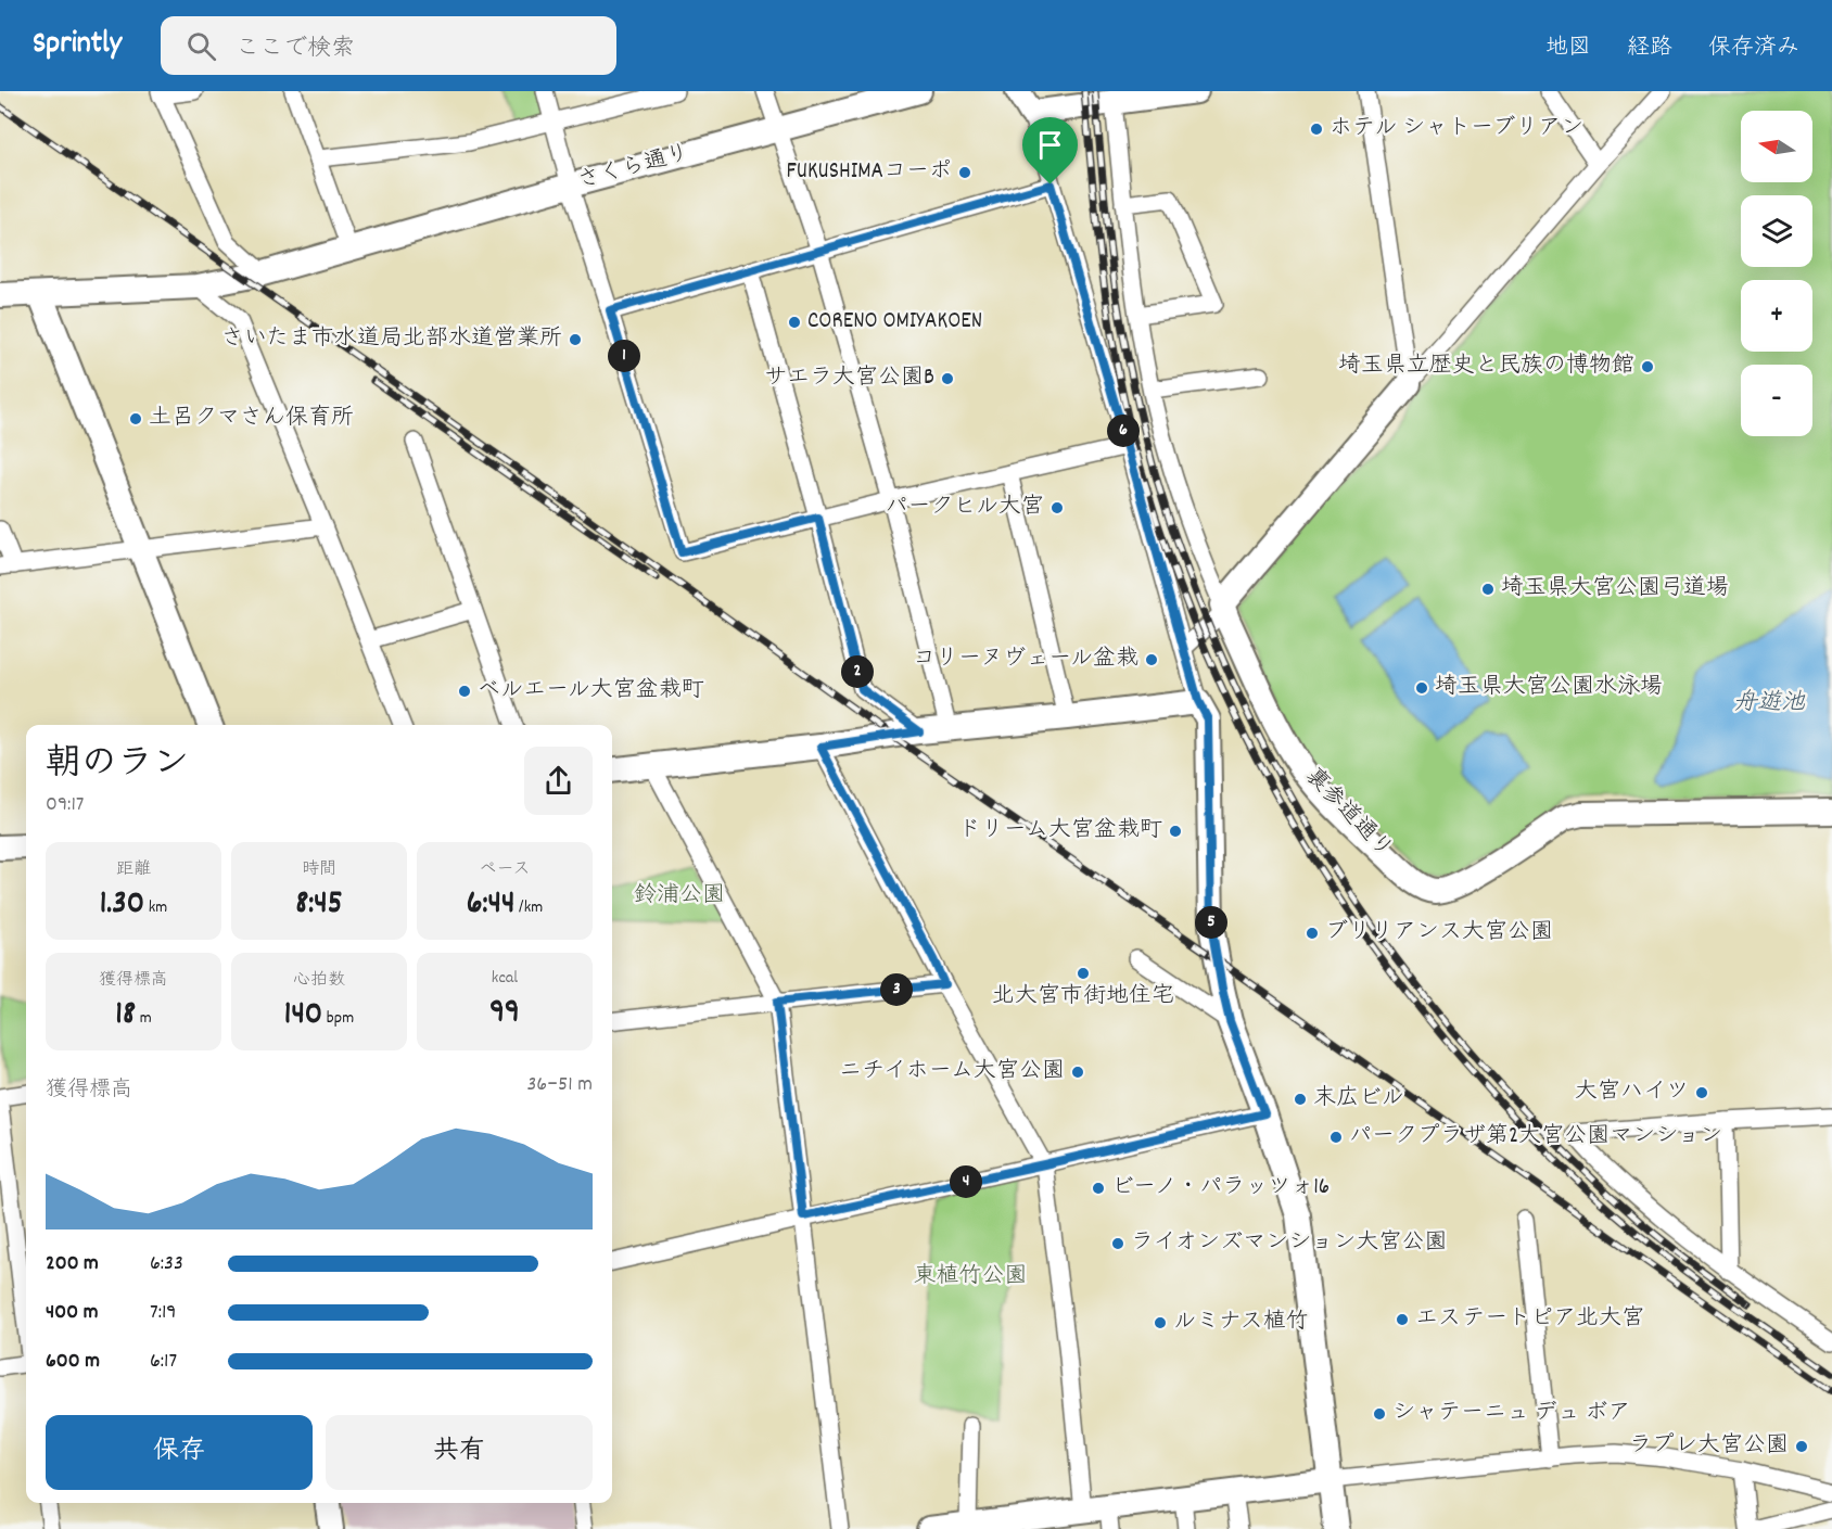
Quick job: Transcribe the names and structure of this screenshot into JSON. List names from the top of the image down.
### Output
{
  "streets": {
    "street": ["さくら通り", "裏参道通り"]
  },
  "water": ["舟遊池"],
  "parks": ["鈴浦公園", "東植竹公園"],
  "places": [
    "ホテル シャトーブリアン",
    "FUKUSHIMAコーポ",
    "CORENO OMIYAKOEN",
    "さいたま市水道局北部水道営業所",
    "埼玉県立歴史と民族の博物館",
    "サエラ大宮公園B",
    "土呂クマさん保育所",
    "パークヒル大宮",
    "埼玉県大宮公園弓道場",
    "コリーヌヴェール盆栽",
    "埼玉県大宮公園水泳場",
    "ベルエール大宮盆栽町",
    "ドリーム大宮盆栽町",
    "ブリリアンス大宮公園",
    "北大宮市街地住宅",
    "ニチイホーム大宮公園",
    "大宮ハイツ",
    "末広ビル",
    "パークプラザ第2大宮公園マンション",
    "ビーノ・パラッツォ16",
    "ライオンズマンション大宮公園",
    "エステートピア北大宮",
    "ルミナス植竹",
    "シャテーニュ デュ ボア",
    "ラプレ大宮公園"
  ],
  "north": "left",
  "page": {
    "header": "Sprintly",
    "search": "ここで検索",
    "nav": ["地図", "経路", "保存済み"],
    "map_buttons": ["+", "−"],
    "pins": [
      "1",
      "6",
      "2",
      "5",
      "3",
      "4"
    ],
    "heading": ["朝のラン", "09:17"],
    "stats": [
      ["距離", "1.30 km"],
      ["時間", "8:45"],
      ["ペース", "6:44 /km"],
      ["獲得標高", "18 m"],
      ["心拍数", "140 bpm"],
      ["kcal", "99"]
    ],
    "chart": ["獲得標高", "36–51 m"],
    "list": [
      {
        "name": "200 m",
        "note": "6:33"
      },
      {
        "name": "400 m",
        "note": "7:19"
      },
      {
        "name": "600 m",
        "note": "6:17"
      }
    ],
    "buttons": ["保存", "共有"]
  }
}
